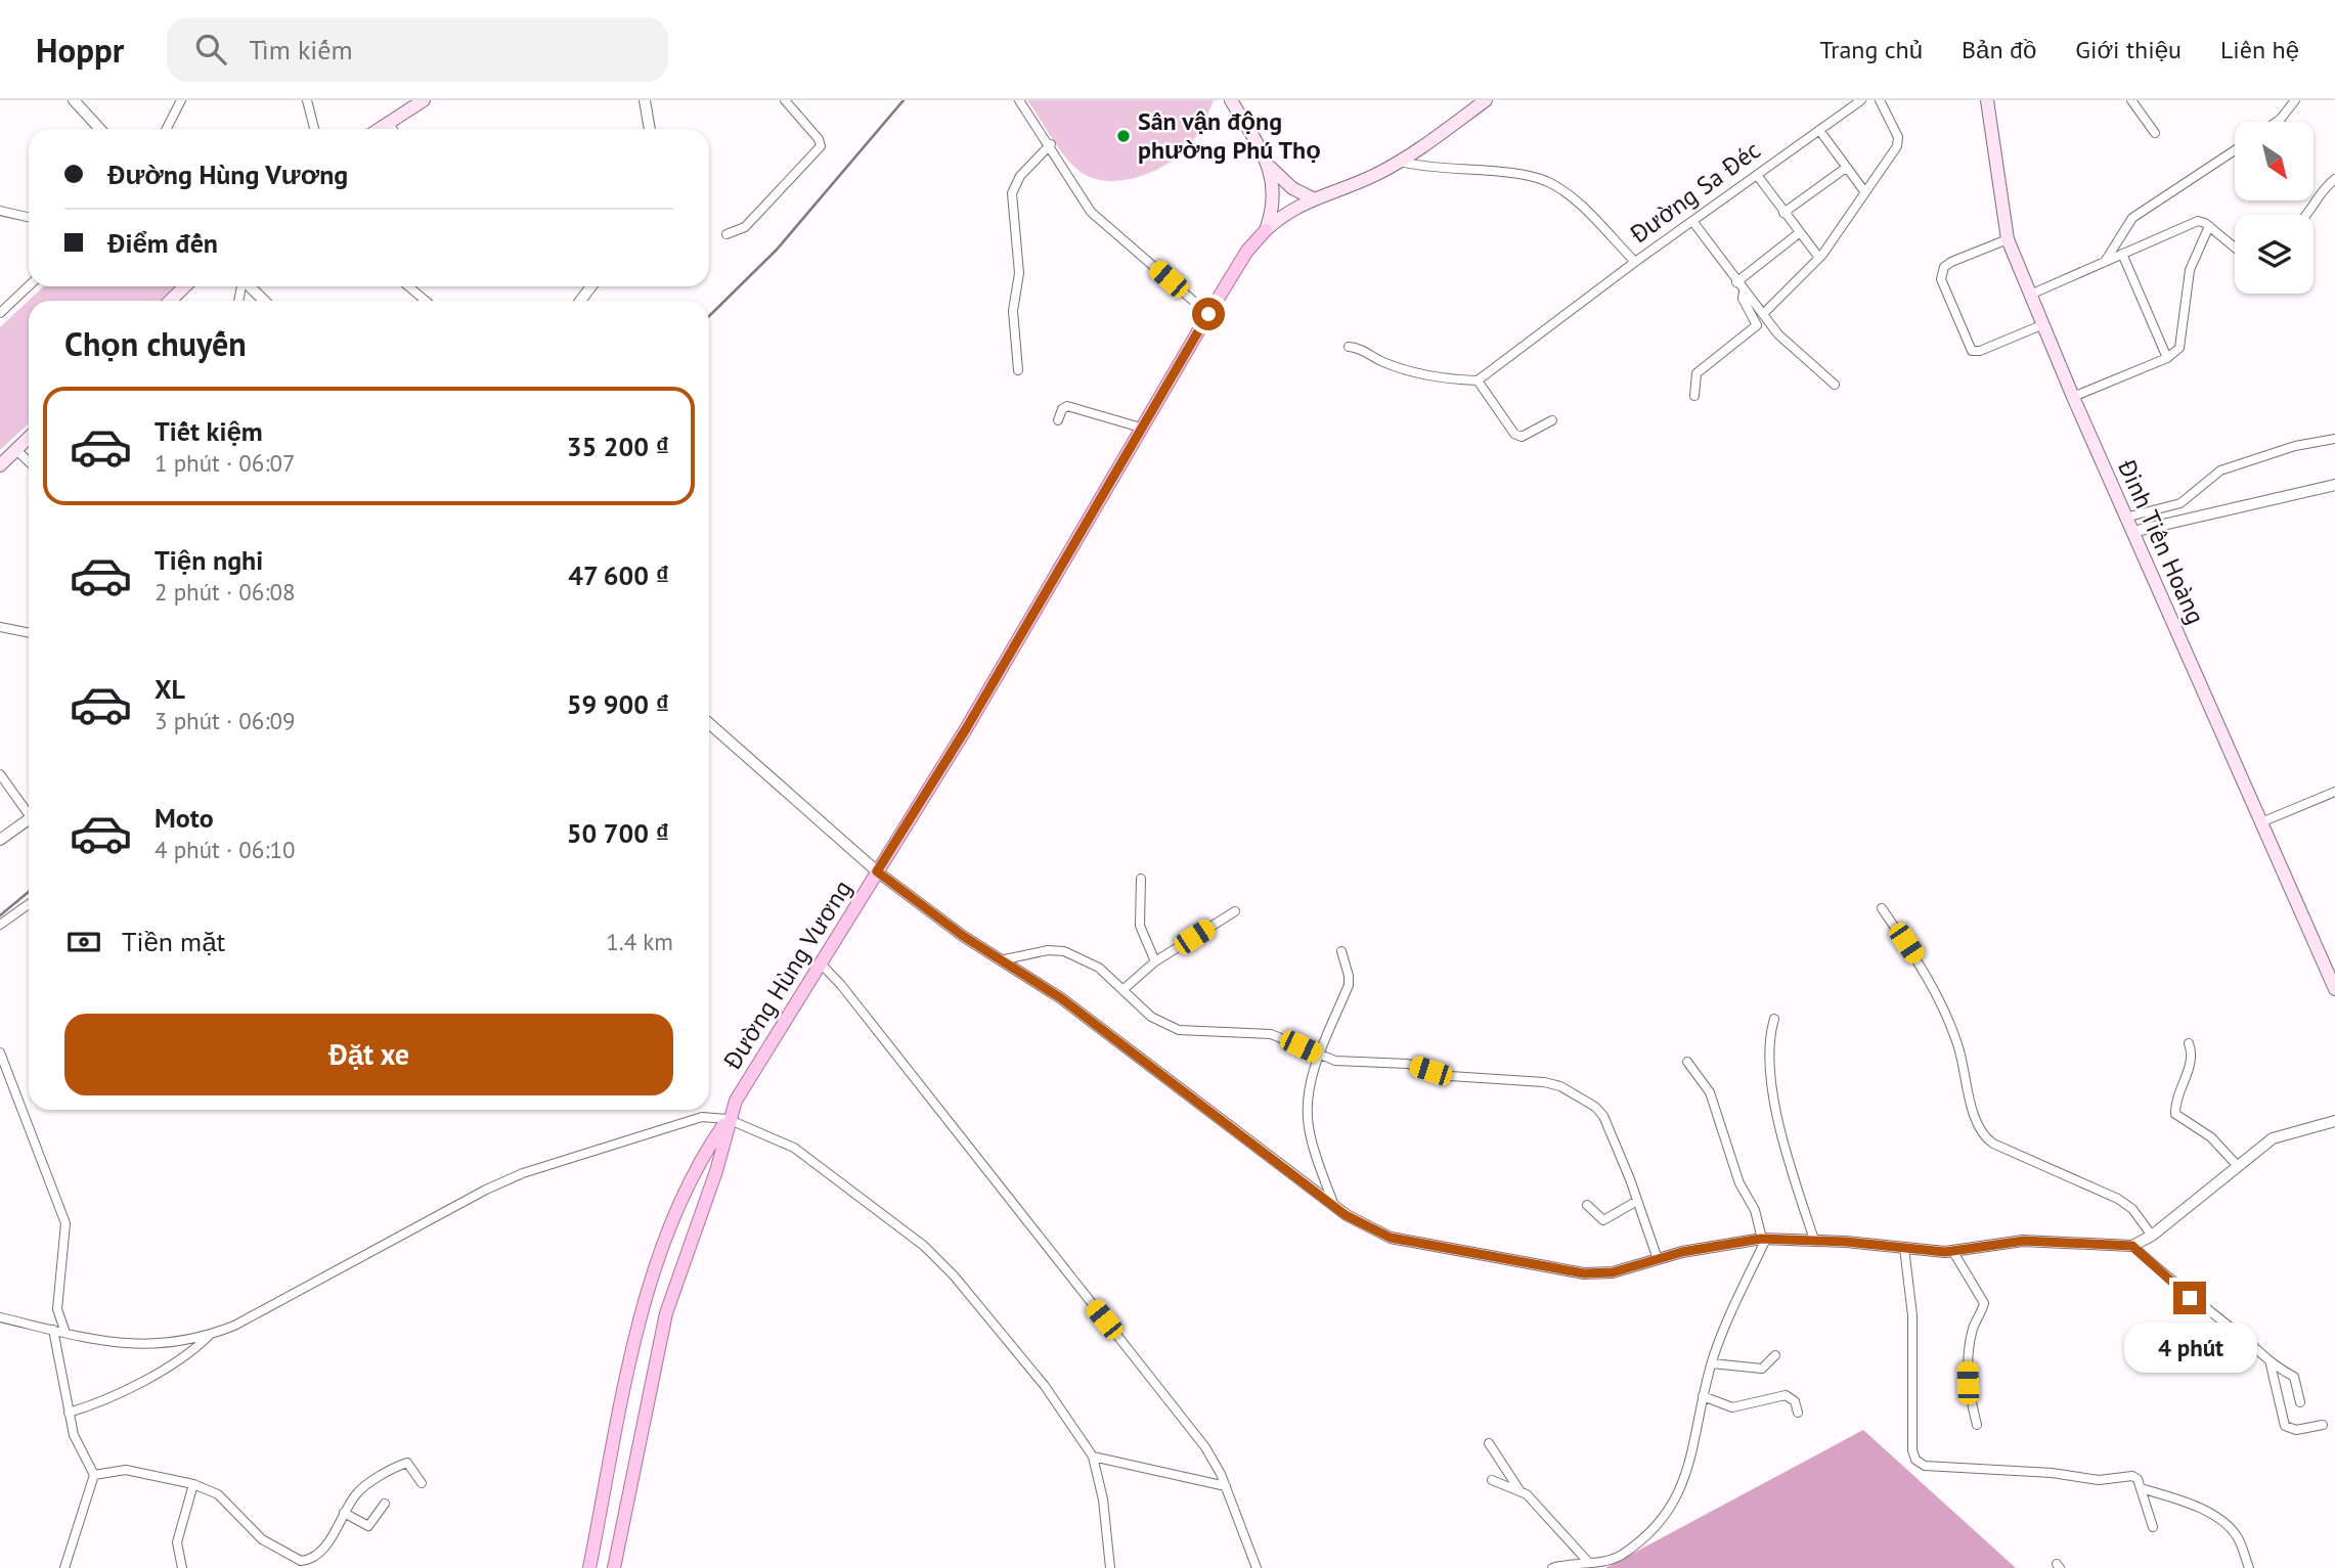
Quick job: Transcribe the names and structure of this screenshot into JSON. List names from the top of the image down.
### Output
{
  "streets": {
    "main road": ["Đinh Tiên Hoàng", "Đường Hùng Vương"],
    "street": ["Đường Sa Đéc"]
  },
  "crossings": [
    ["Đường Sa Đéc", "Đường Hùng Vương"]
  ],
  "places": ["Sân vận động phường Phú Thọ"],
  "north": "bottom right",
  "page": {
    "header": "Hoppr",
    "search": "Tìm kiếm",
    "nav": [
      "Trang chủ",
      "Bản đồ",
      "Giới thiệu",
      "Liên hệ"
    ],
    "banner": ["Đường Hùng Vương", "Điểm đến"],
    "heading": "Chọn chuyến",
    "list": [
      {
        "name": "Tiết kiệm",
        "note": "1 phút · 06:07",
        "value": "35 200 ₫"
      },
      {
        "name": "Tiện nghi",
        "note": "2 phút · 06:08",
        "value": "47 600 ₫"
      },
      {
        "name": "XL",
        "note": "3 phút · 06:09",
        "value": "59 900 ₫"
      },
      {
        "name": "Moto",
        "note": "4 phút · 06:10",
        "value": "50 700 ₫"
      }
    ],
    "pay": ["Tiền mặt", "1.4 km"],
    "buttons": "Đặt xe",
    "bubble": "4 phút"
  }
}
